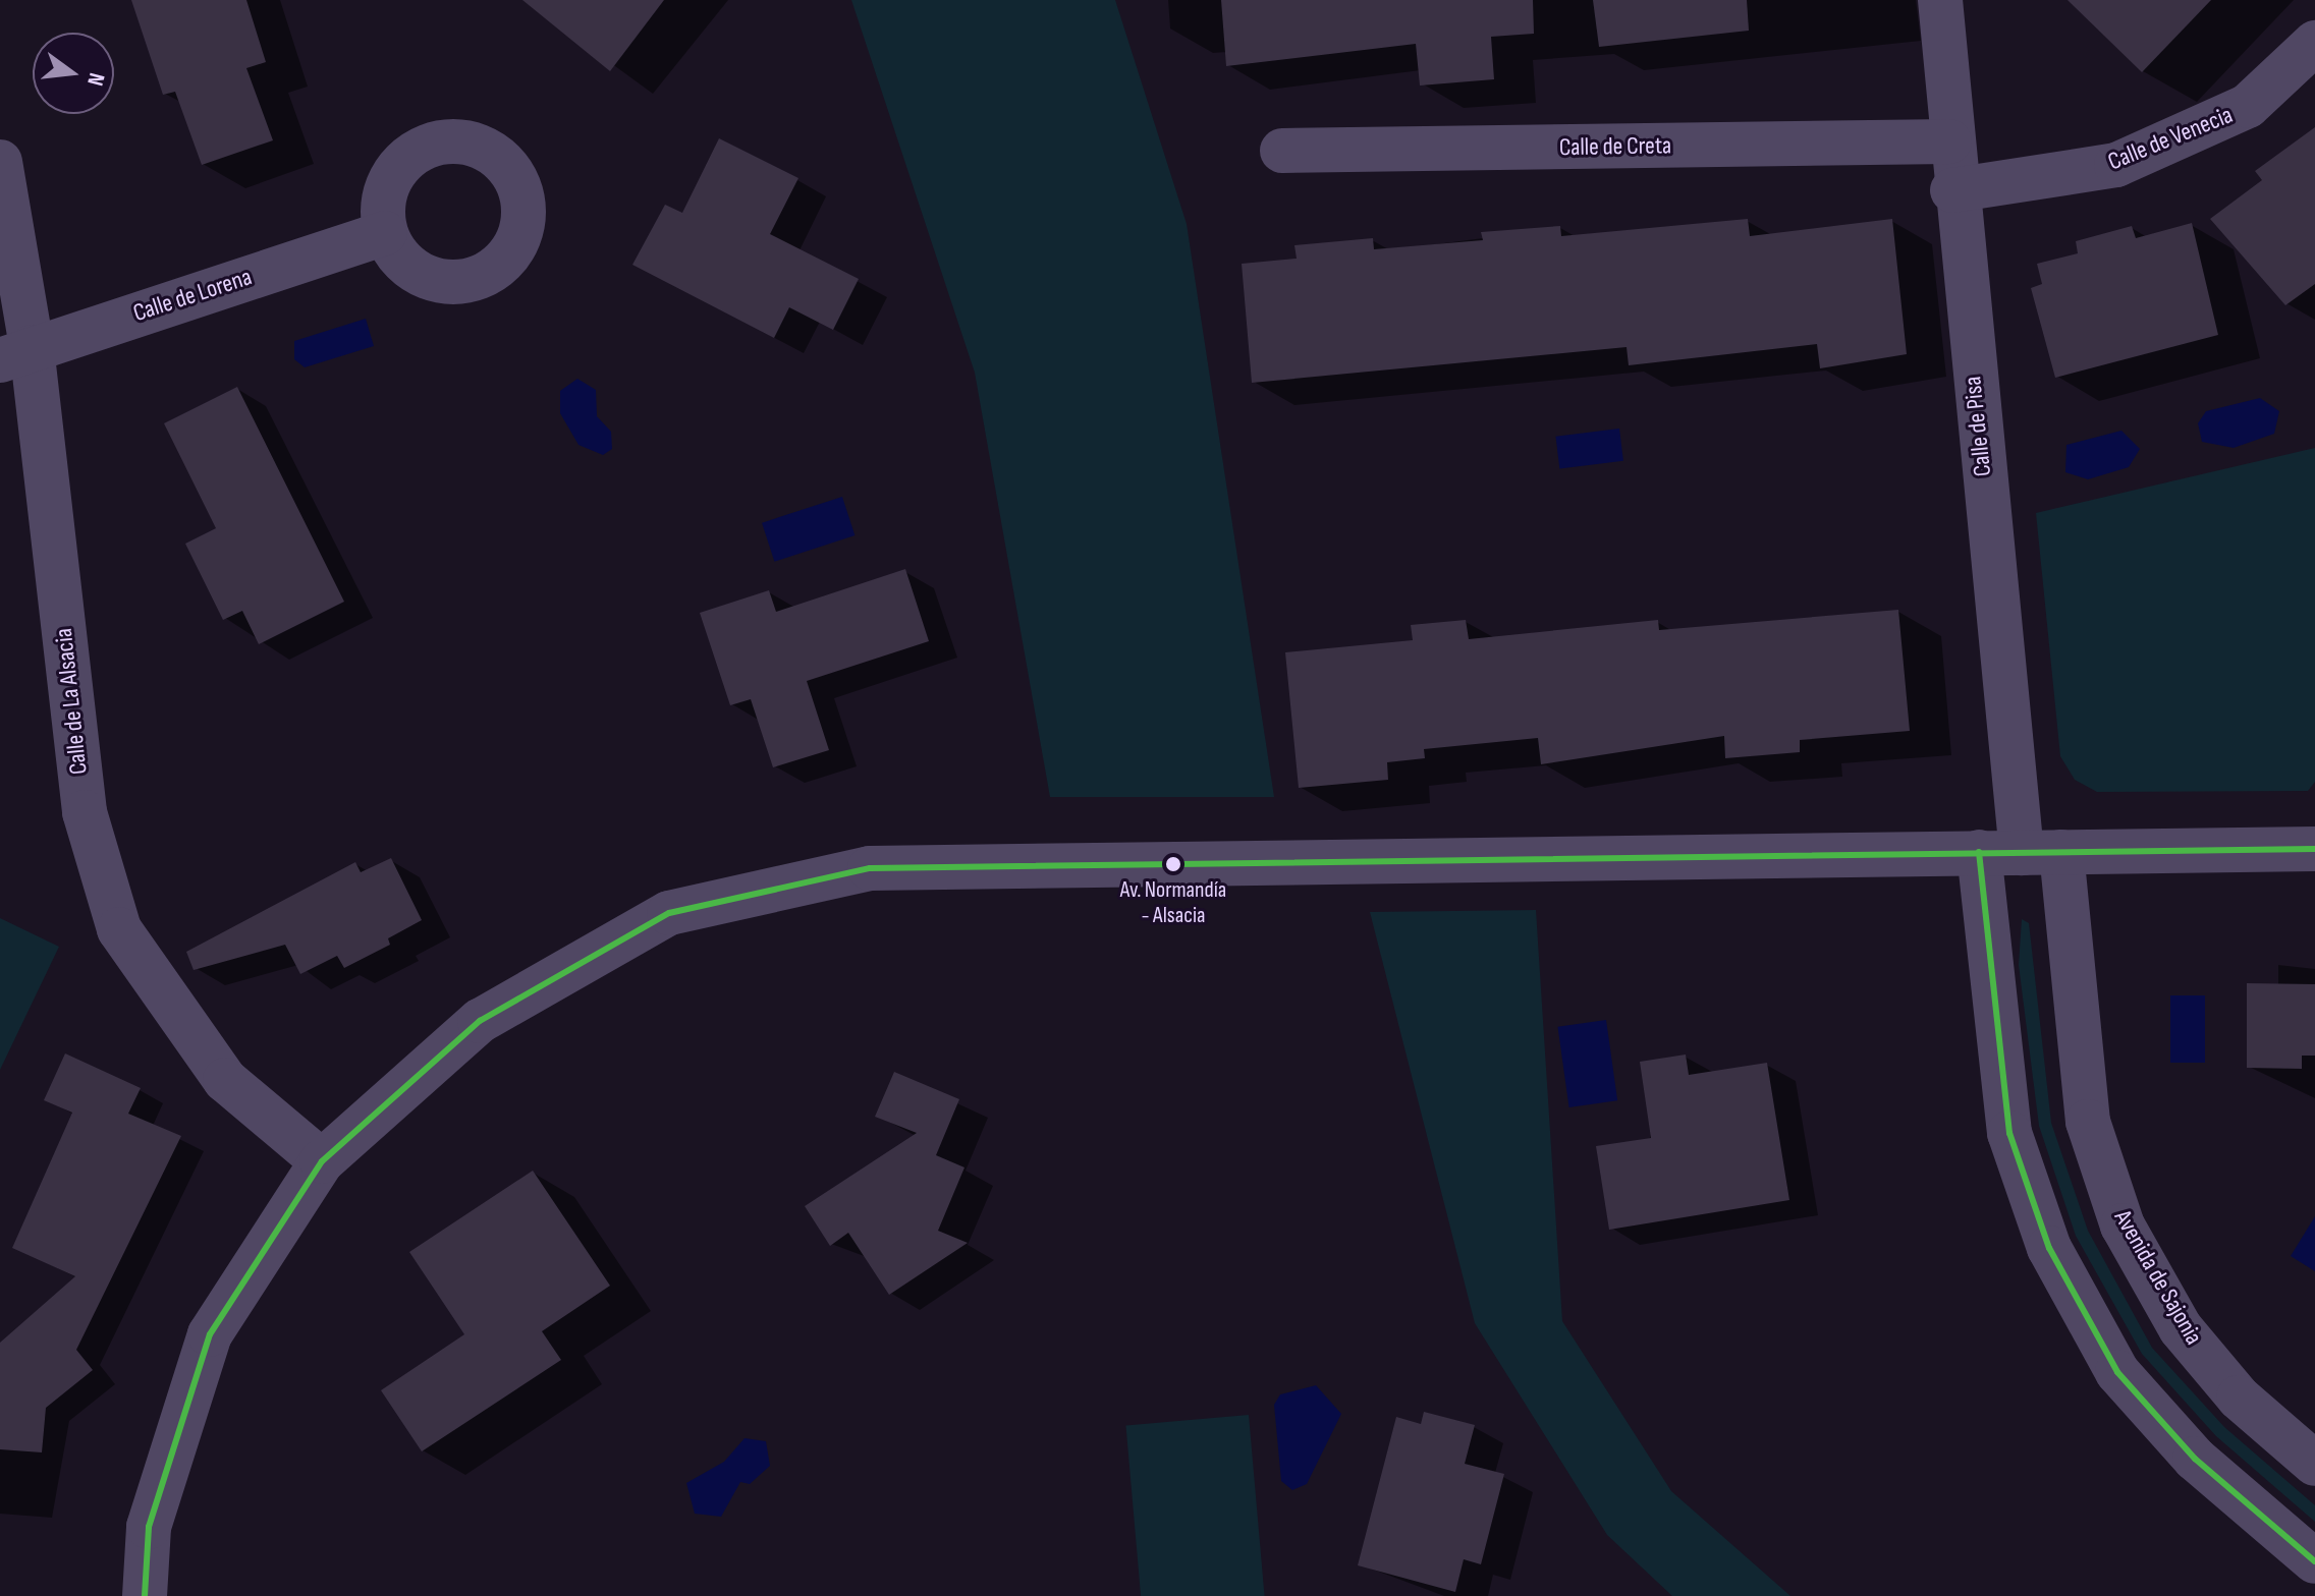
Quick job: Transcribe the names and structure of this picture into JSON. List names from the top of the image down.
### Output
{
  "streets": {
    "street": [
      "Calle de Venecia",
      "Calle de Creta",
      "Calle de Lorena",
      "Calle de Pisa",
      "Calle de La Alsacia",
      "Avenida de Sajonia"
    ]
  },
  "crossings": [
    ["Calle de Venecia", "Calle de Pisa"],
    ["Calle de Creta", "Calle de Pisa"],
    ["Calle de Lorena", "Calle de La Alsacia"],
    ["Calle de Pisa", "Avenida de Sajonia"]
  ],
  "places": ["Av. Normandía - Alsacia"],
  "north": "right"
}
